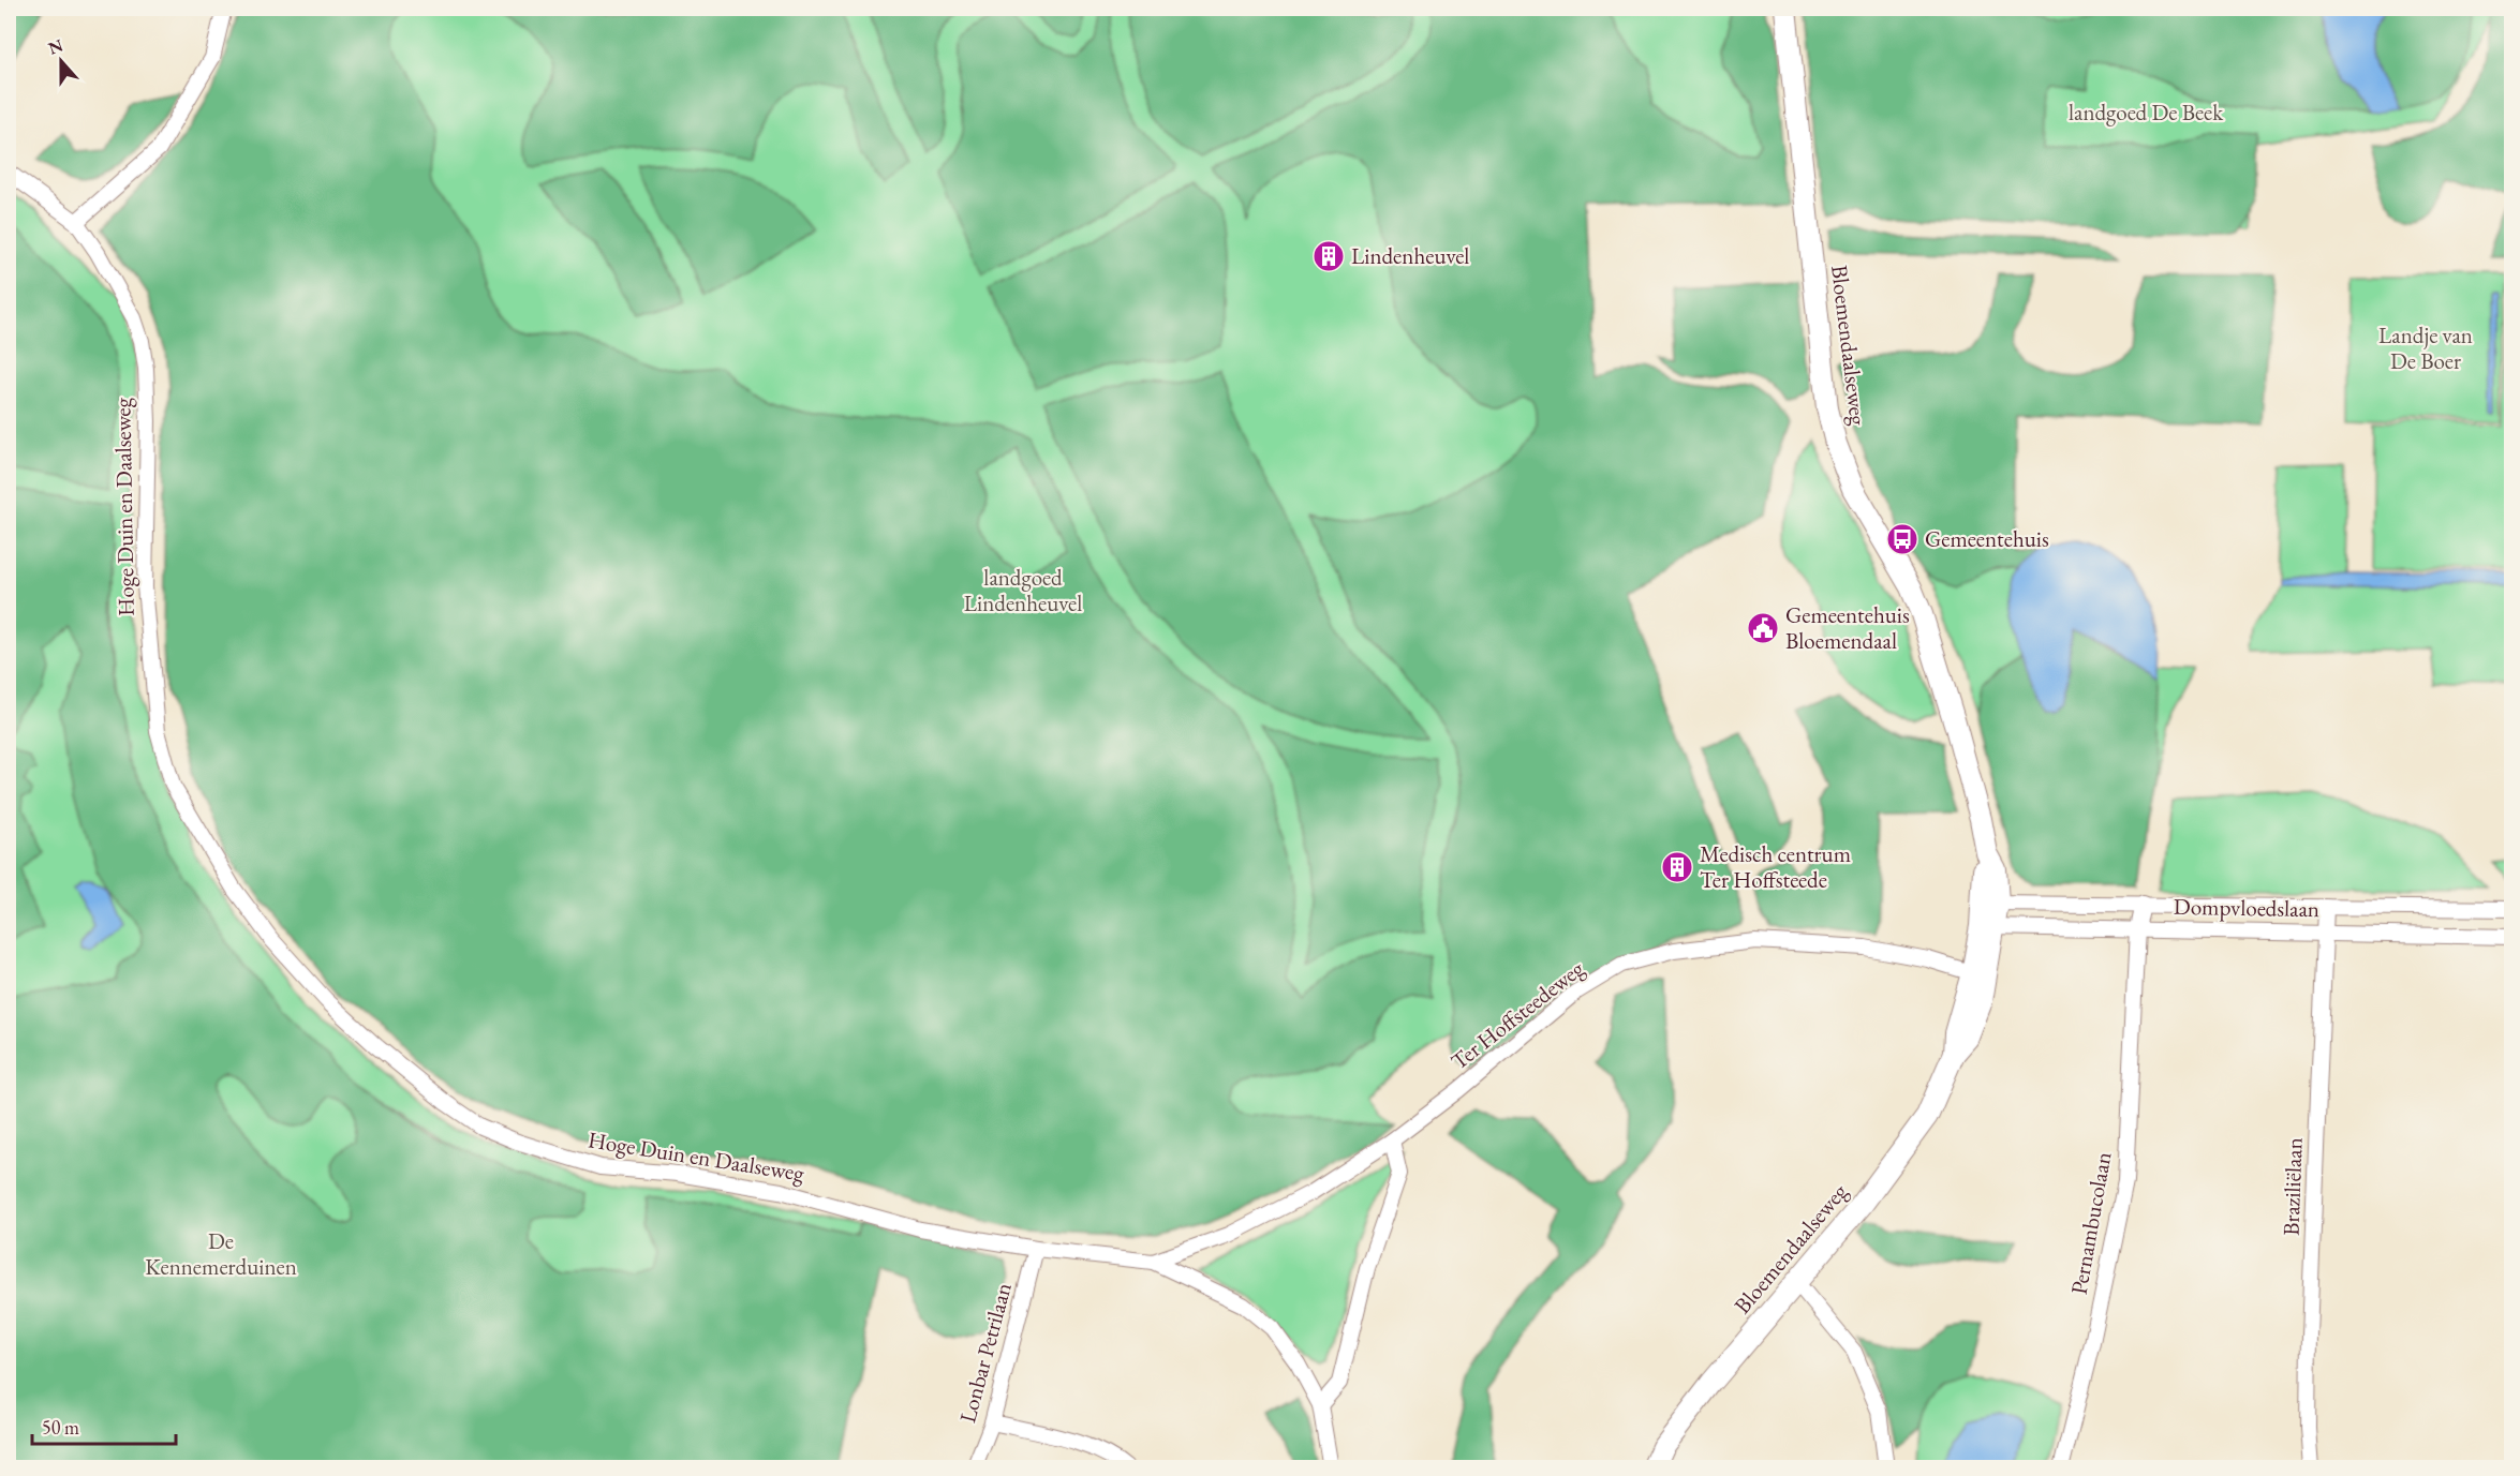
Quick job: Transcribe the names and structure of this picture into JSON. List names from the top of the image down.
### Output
{
  "streets": {
    "street": [
      "Bloemendaalseweg",
      "Hoge Duin en Daalseweg",
      "Dompvloedslaan",
      "Ter Hoffsteedeweg",
      "Braziliëlaan",
      "Pernambucolaan",
      "Lonbar Petrilaan"
    ]
  },
  "crossings": [
    ["Bloemendaalseweg", "Dompvloedslaan"],
    ["Bloemendaalseweg", "Ter Hoffsteedeweg"],
    ["Hoge Duin en Daalseweg", "Ter Hoffsteedeweg"],
    ["Hoge Duin en Daalseweg", "Lonbar Petrilaan"],
    ["Dompvloedslaan", "Braziliëlaan"],
    ["Dompvloedslaan", "Pernambucolaan"]
  ],
  "parks": [
    "landgoed De Beek",
    "Landje van De Boer",
    "landgoed Lindenheuvel",
    "De Kennemerduinen"
  ],
  "places": {
    "building": ["Lindenheuvel", "Medisch centrum Ter Hoffsteede"],
    "bus stop": ["Gemeentehuis"],
    "public building": ["Gemeentehuis Bloemendaal"]
  },
  "scale_bar": "50 m",
  "north": "top"
}
